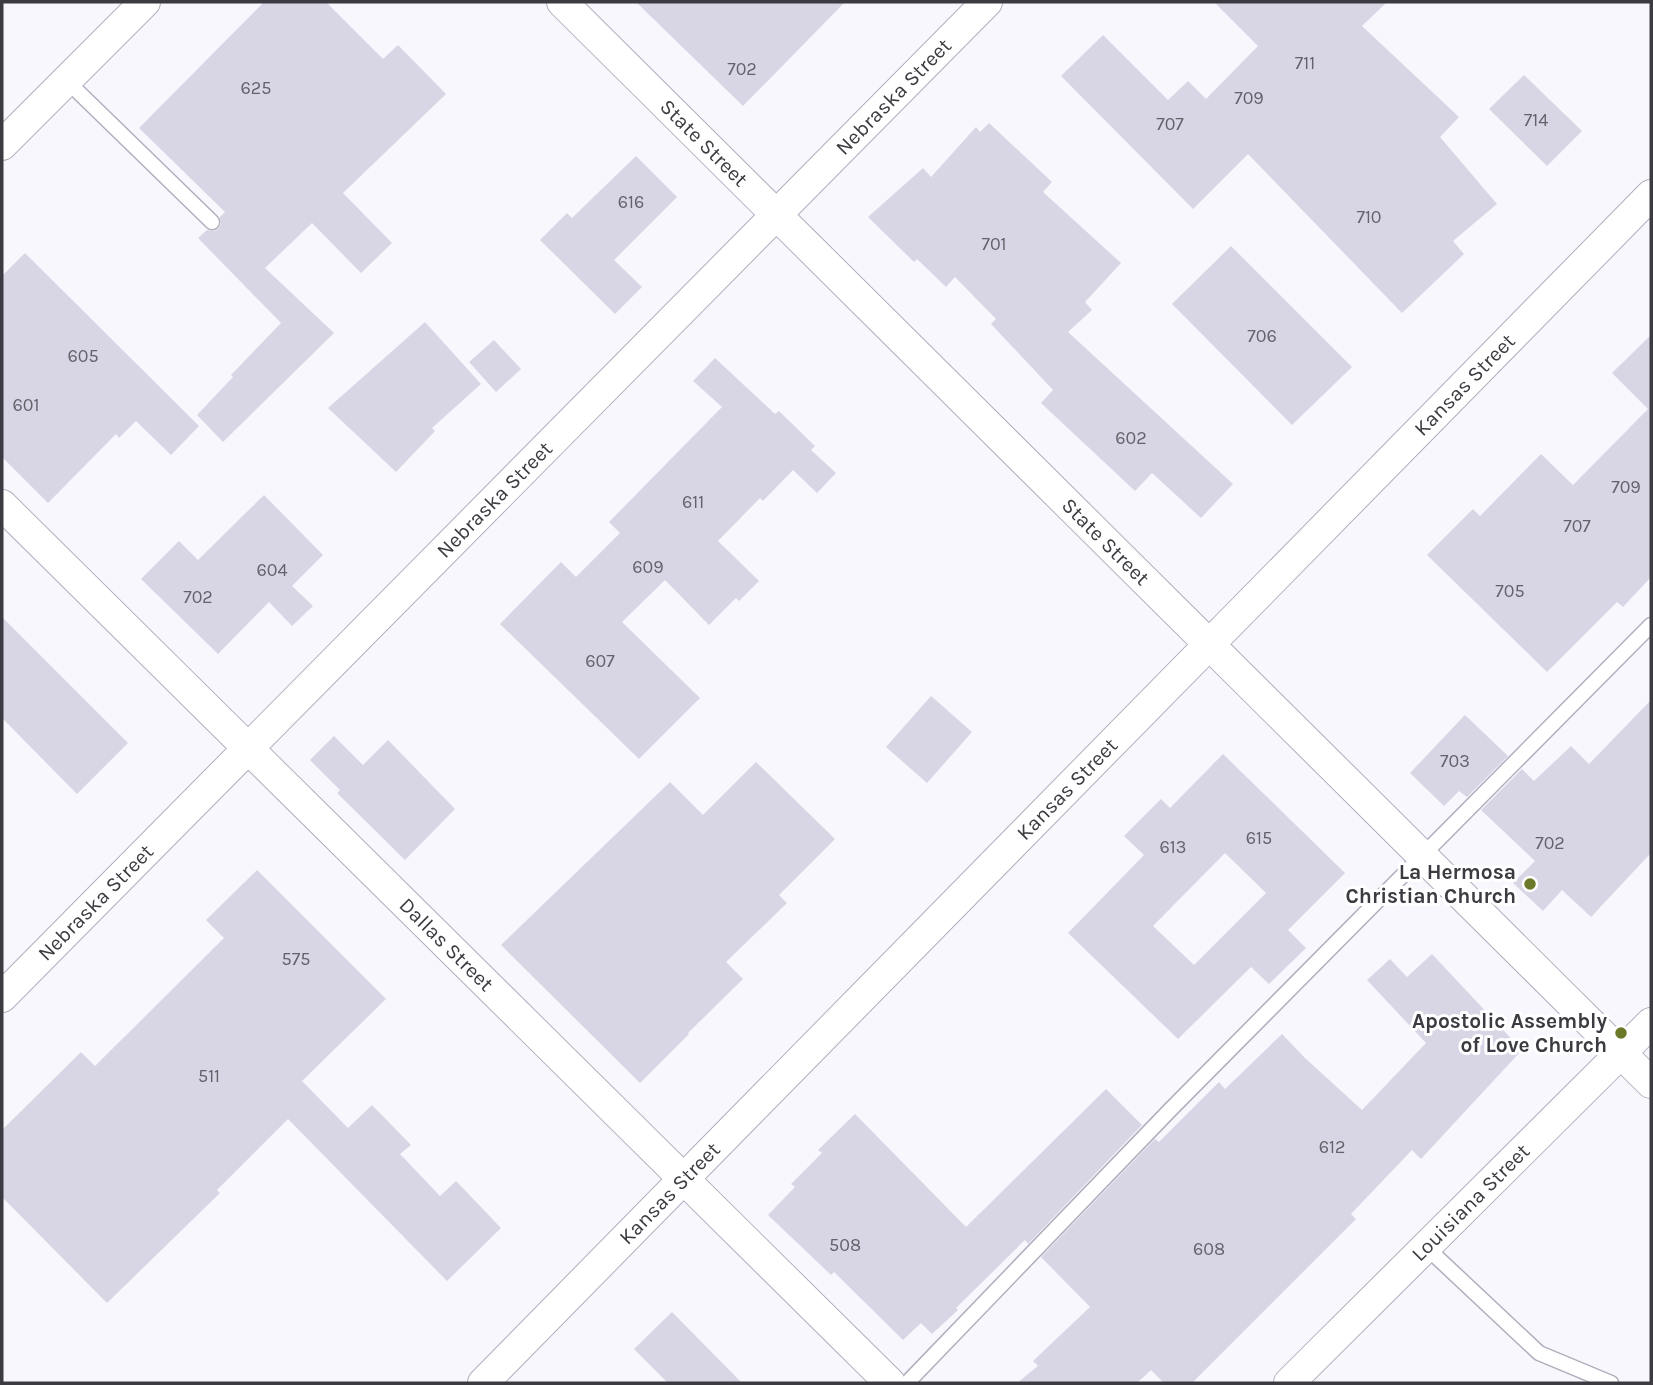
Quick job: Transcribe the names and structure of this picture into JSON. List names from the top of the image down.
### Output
{
  "streets": {
    "street": [
      "Nebraska Street",
      "State Street",
      "Kansas Street",
      "Dallas Street",
      "Louisiana Street"
    ]
  },
  "crossings": [
    ["Nebraska Street", "State Street"],
    ["Nebraska Street", "Dallas Street"],
    ["State Street", "Kansas Street"],
    ["State Street", "Louisiana Street"],
    ["Kansas Street", "Dallas Street"]
  ],
  "places": ["La Hermosa Christian Church", "Apostolic Assembly of Love Church"],
  "house_numbers": [
    "711",
    "702",
    "625",
    "709",
    "714",
    "707",
    "616",
    "710",
    "701",
    "706",
    "605",
    "601",
    "602",
    "709",
    "611",
    "707",
    "609",
    "604",
    "705",
    "702",
    "607",
    "703",
    "615",
    "702",
    "613",
    "575",
    "511",
    "612",
    "508",
    "608"
  ]
}
